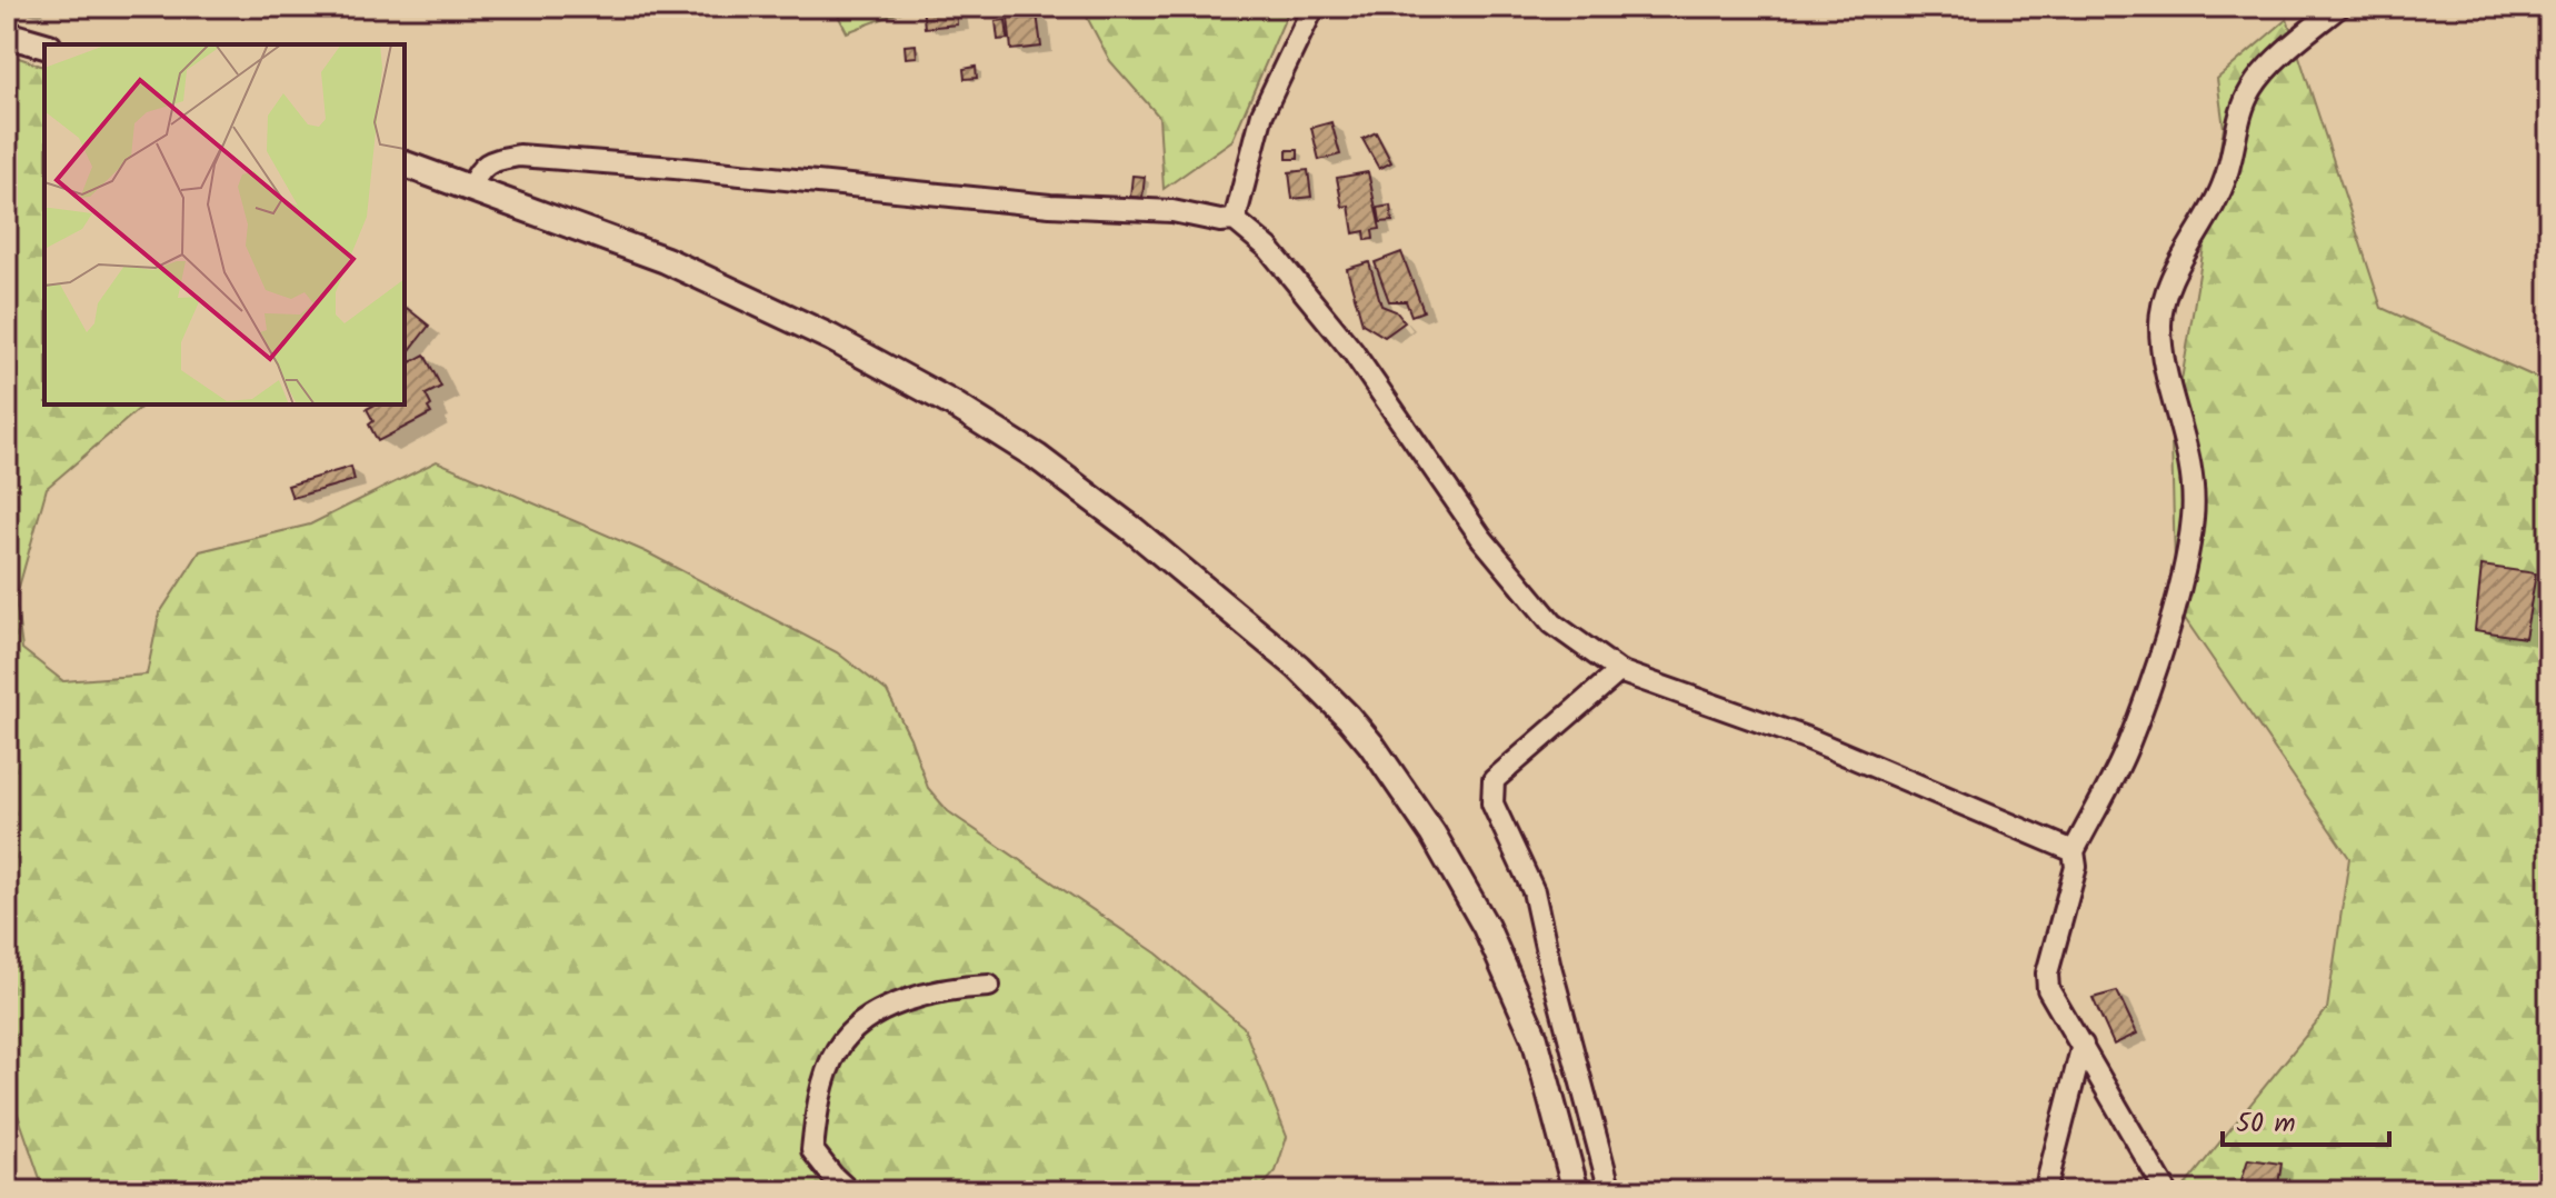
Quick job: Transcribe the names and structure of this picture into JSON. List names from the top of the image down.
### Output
{
  "scale_bar": "50 m"
}
